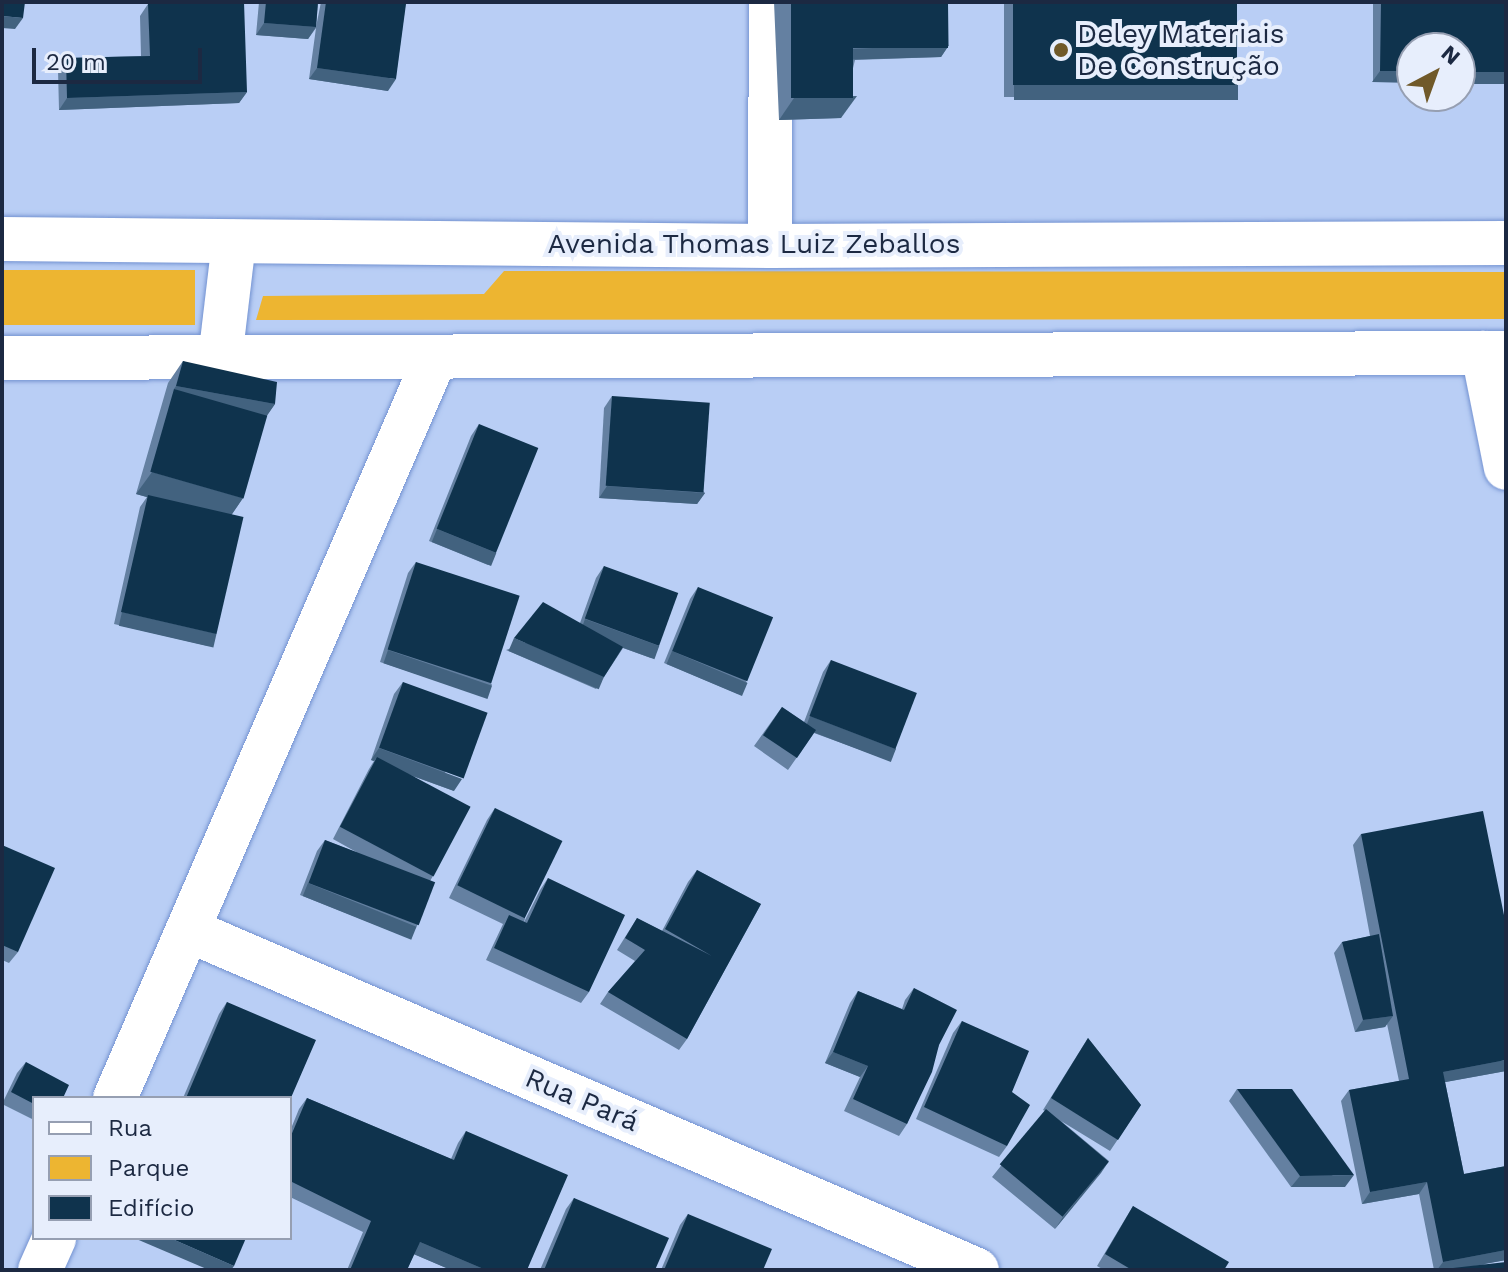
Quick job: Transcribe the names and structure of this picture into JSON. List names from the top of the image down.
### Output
{
  "streets": {
    "main road": ["Avenida Thomas Luiz Zeballos", "Rua Pará"]
  },
  "places": ["Deley Materiais De Construção"],
  "legend": ["Rua", "Parque", "Edifício"],
  "scale_bar": "20 m",
  "north": "top right"
}
